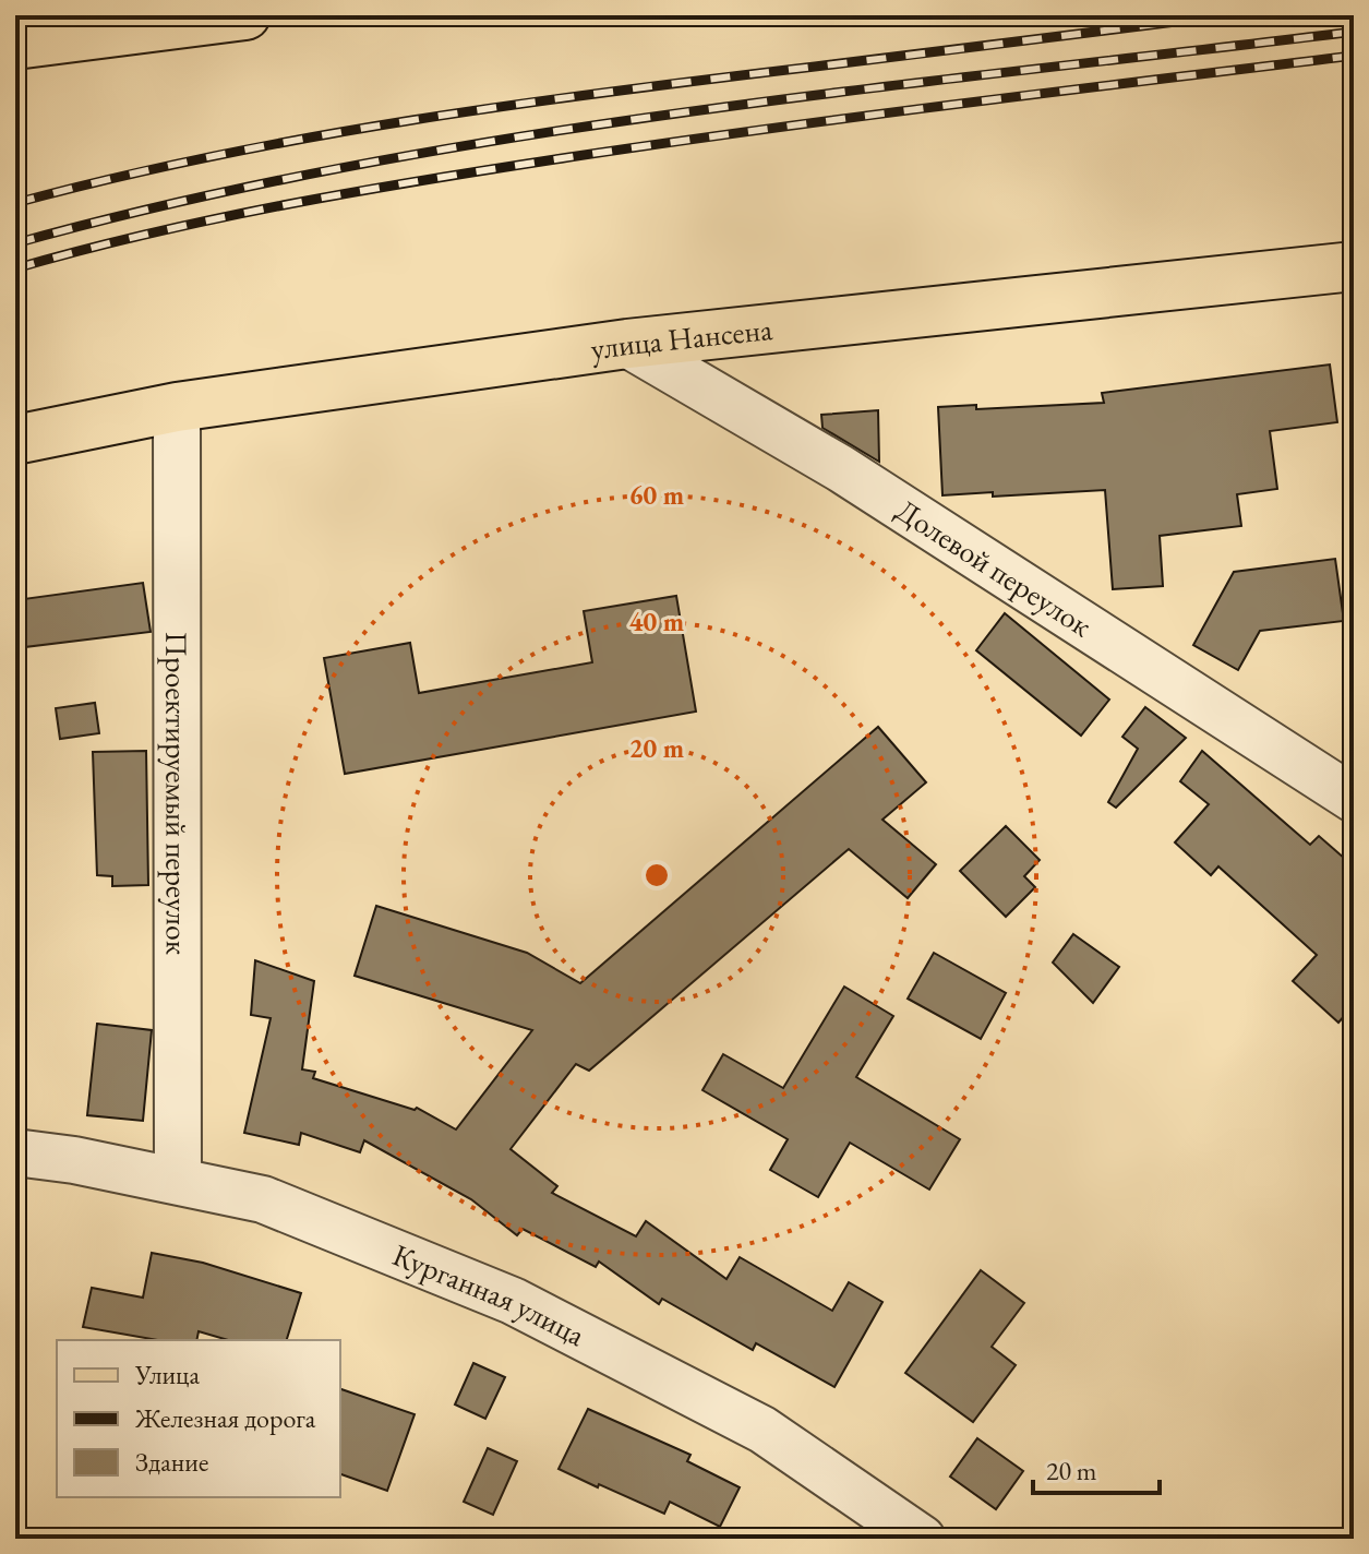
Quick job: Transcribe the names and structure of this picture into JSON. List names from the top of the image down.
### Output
{
  "streets": {
    "main road": ["улица Нансена"],
    "street": ["Долевой переулок", "Проектируемый переулок", "Курганная улица"]
  },
  "crossings": [
    ["улица Нансена", "Долевой переулок"],
    ["улица Нансена", "Проектируемый переулок"],
    ["Проектируемый переулок", "Курганная улица"]
  ],
  "legend": ["Улица", "Железная дорога", "Здание"],
  "scale_bar": "20 m",
  "rings": ["60 m", "40 m", "20 m"]
}
